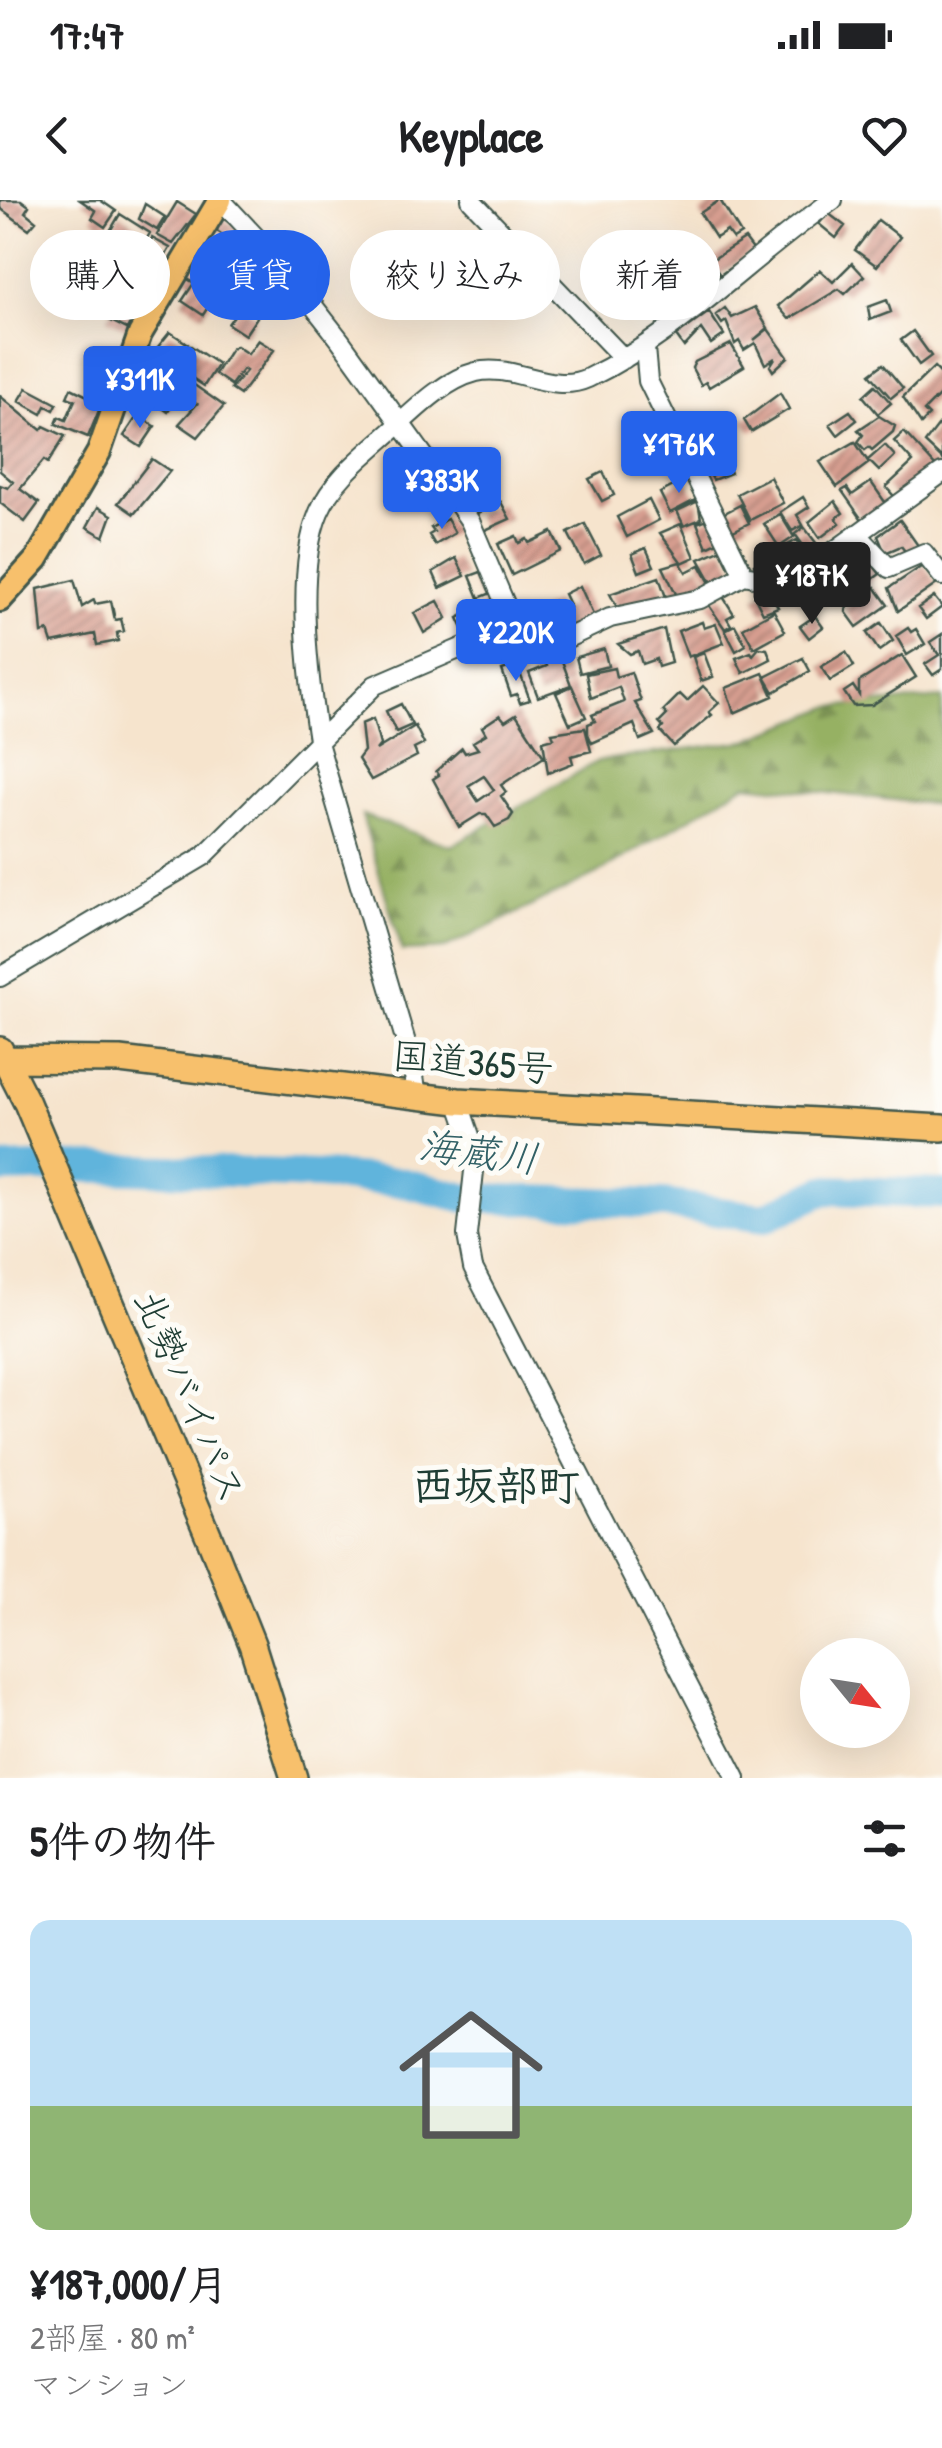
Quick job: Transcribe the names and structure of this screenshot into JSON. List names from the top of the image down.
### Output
{
  "streets": {
    "highway": ["国道365号", "北勢バイパス"]
  },
  "crossings": [
    ["国道365号", "北勢バイパス"]
  ],
  "districts": ["西坂部町"],
  "water": ["海蔵川"],
  "north": "bottom right",
  "page": {
    "status": "17:47",
    "header": "Keyplace",
    "chip": [
      "購入",
      "賃貸",
      "絞り込み",
      "新着"
    ],
    "price": [
      "¥311K",
      "¥176K",
      "¥383K",
      "¥187K",
      "¥220K"
    ],
    "heading": "5件の物件",
    "list": [
      {
        "name": "¥187,000/月",
        "note": "2部屋 · 80 m² · マンション"
      }
    ]
  }
}
